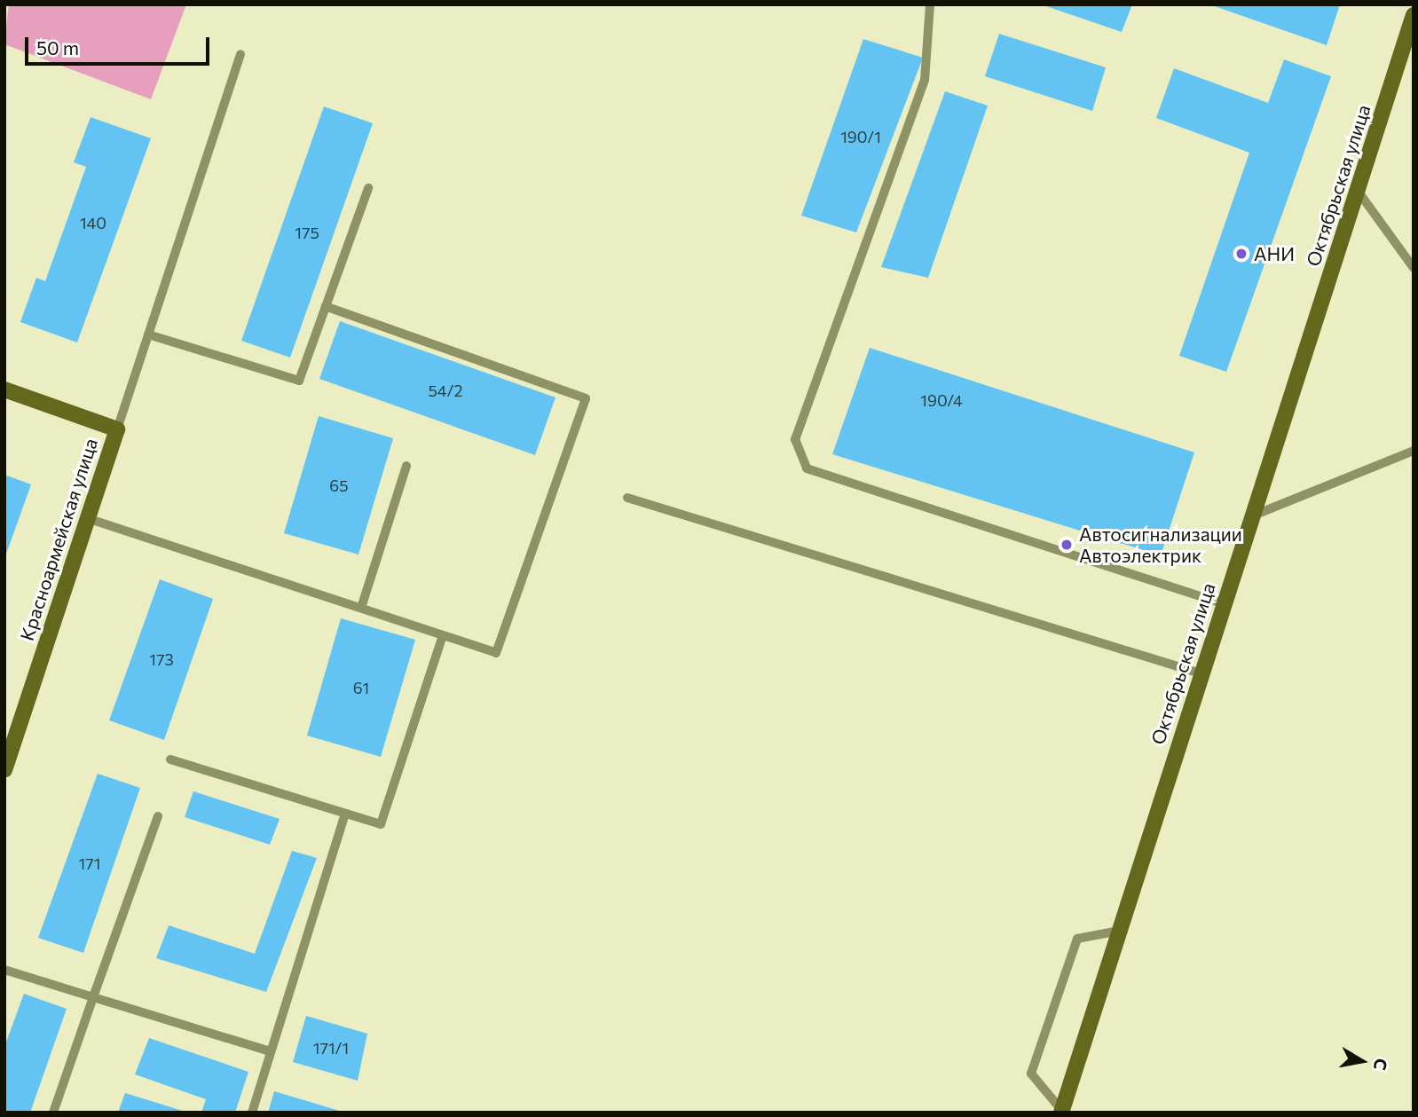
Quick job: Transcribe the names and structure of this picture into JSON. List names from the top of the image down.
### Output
{
  "streets": {
    "main road": ["Октябрьская улица", "Красноармейская улица"]
  },
  "places": ["АНИ", "Автосигнализации Автоэлектрик"],
  "house_numbers": [
    "190/1",
    "140",
    "175",
    "54/2",
    "190/4",
    "65",
    "173",
    "61",
    "171",
    "171/1"
  ],
  "scale_bar": "50 m",
  "north": "right"
}
